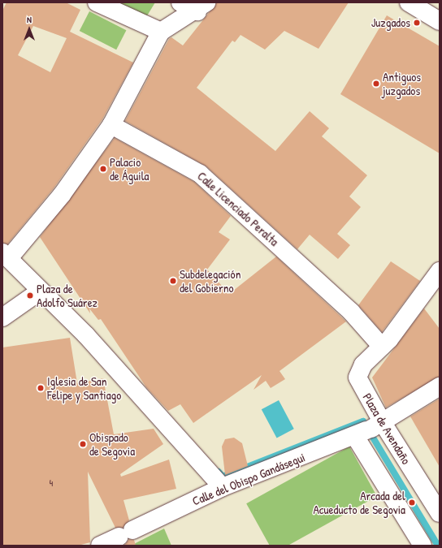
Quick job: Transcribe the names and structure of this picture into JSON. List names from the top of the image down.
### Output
{
  "streets": {
    "street": ["Calle Licenciado Peralta", "Plaza de Avendaño", "Calle del Obispo Gandásegui"]
  },
  "crossings": [
    ["Calle Licenciado Peralta", "Plaza de Avendaño"],
    ["Plaza de Avendaño", "Calle del Obispo Gandásegui"]
  ],
  "places": [
    "Juzgados",
    "Antiguos juzgados",
    "Palacio de Águila",
    "Subdelegación del Gobierno",
    "Plaza de Adolfo Suárez",
    "Iglesia de San Felipe y Santiago",
    "Obispado de Segovia",
    "Arcada del Acueducto de Segovia"
  ],
  "house_numbers": ["4"],
  "north": "top"
}
